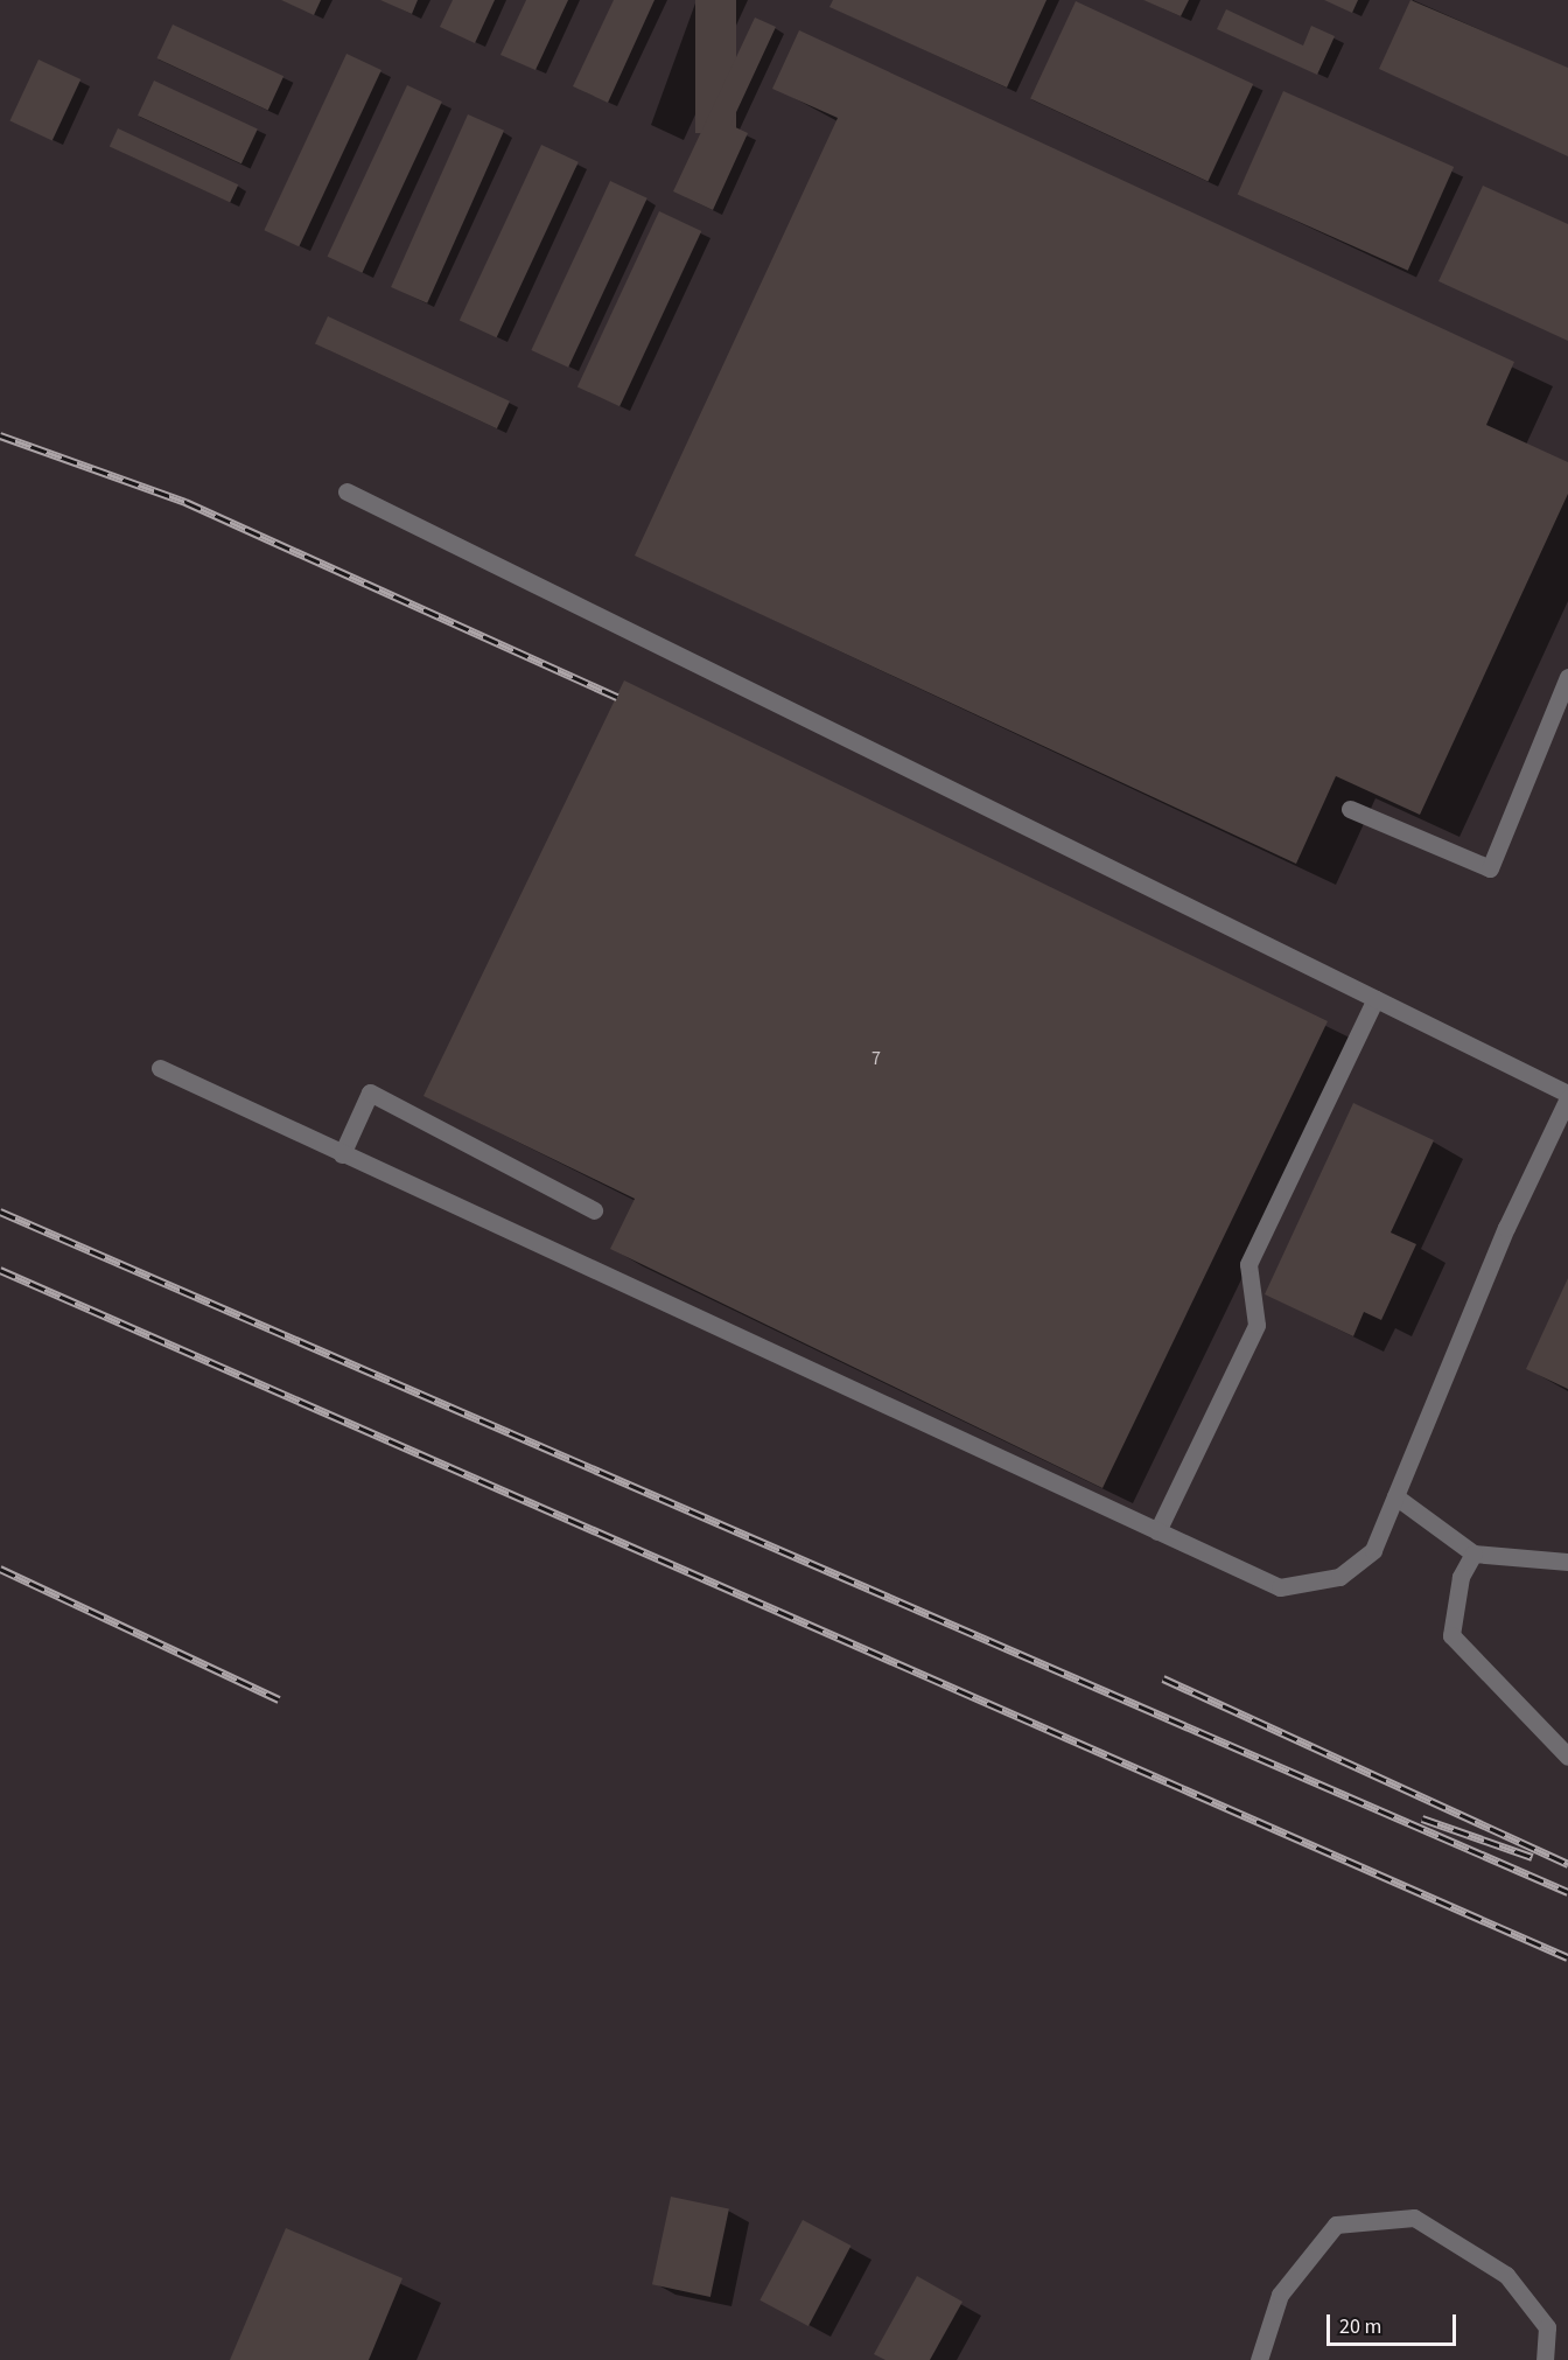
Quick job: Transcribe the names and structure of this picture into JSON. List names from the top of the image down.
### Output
{
  "house_numbers": ["7"],
  "scale_bar": "20 m"
}
